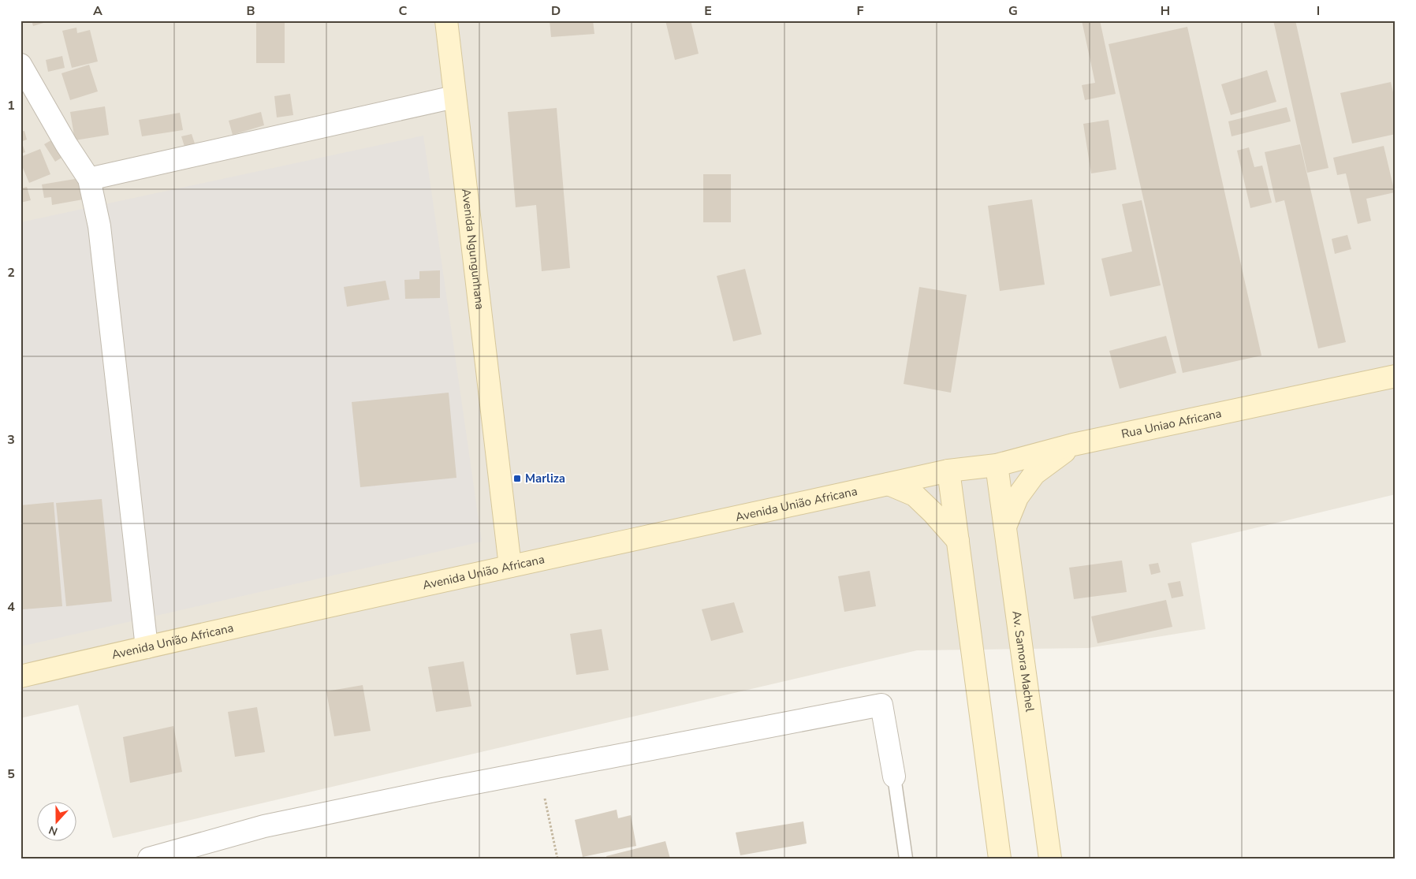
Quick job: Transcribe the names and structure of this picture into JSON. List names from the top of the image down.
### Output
{
  "streets": {
    "main road": [
      "Avenida Ngungunhana",
      "Rua Uniao Africana",
      "Avenida União Africana",
      "Av. Samora Machel"
    ]
  },
  "crossings": [
    ["Avenida Ngungunhana", "Avenida União Africana"],
    ["Rua Uniao Africana", "Avenida União Africana"],
    ["Rua Uniao Africana", "Av. Samora Machel"]
  ],
  "places": {
    "transit": ["Marliza"]
  },
  "north": "bottom",
  "grid": {
    "columns": [
      "A",
      "B",
      "C",
      "D",
      "E",
      "F",
      "G",
      "H",
      "I"
    ],
    "rows": [
      "1",
      "2",
      "3",
      "4",
      "5"
    ]
  }
}
